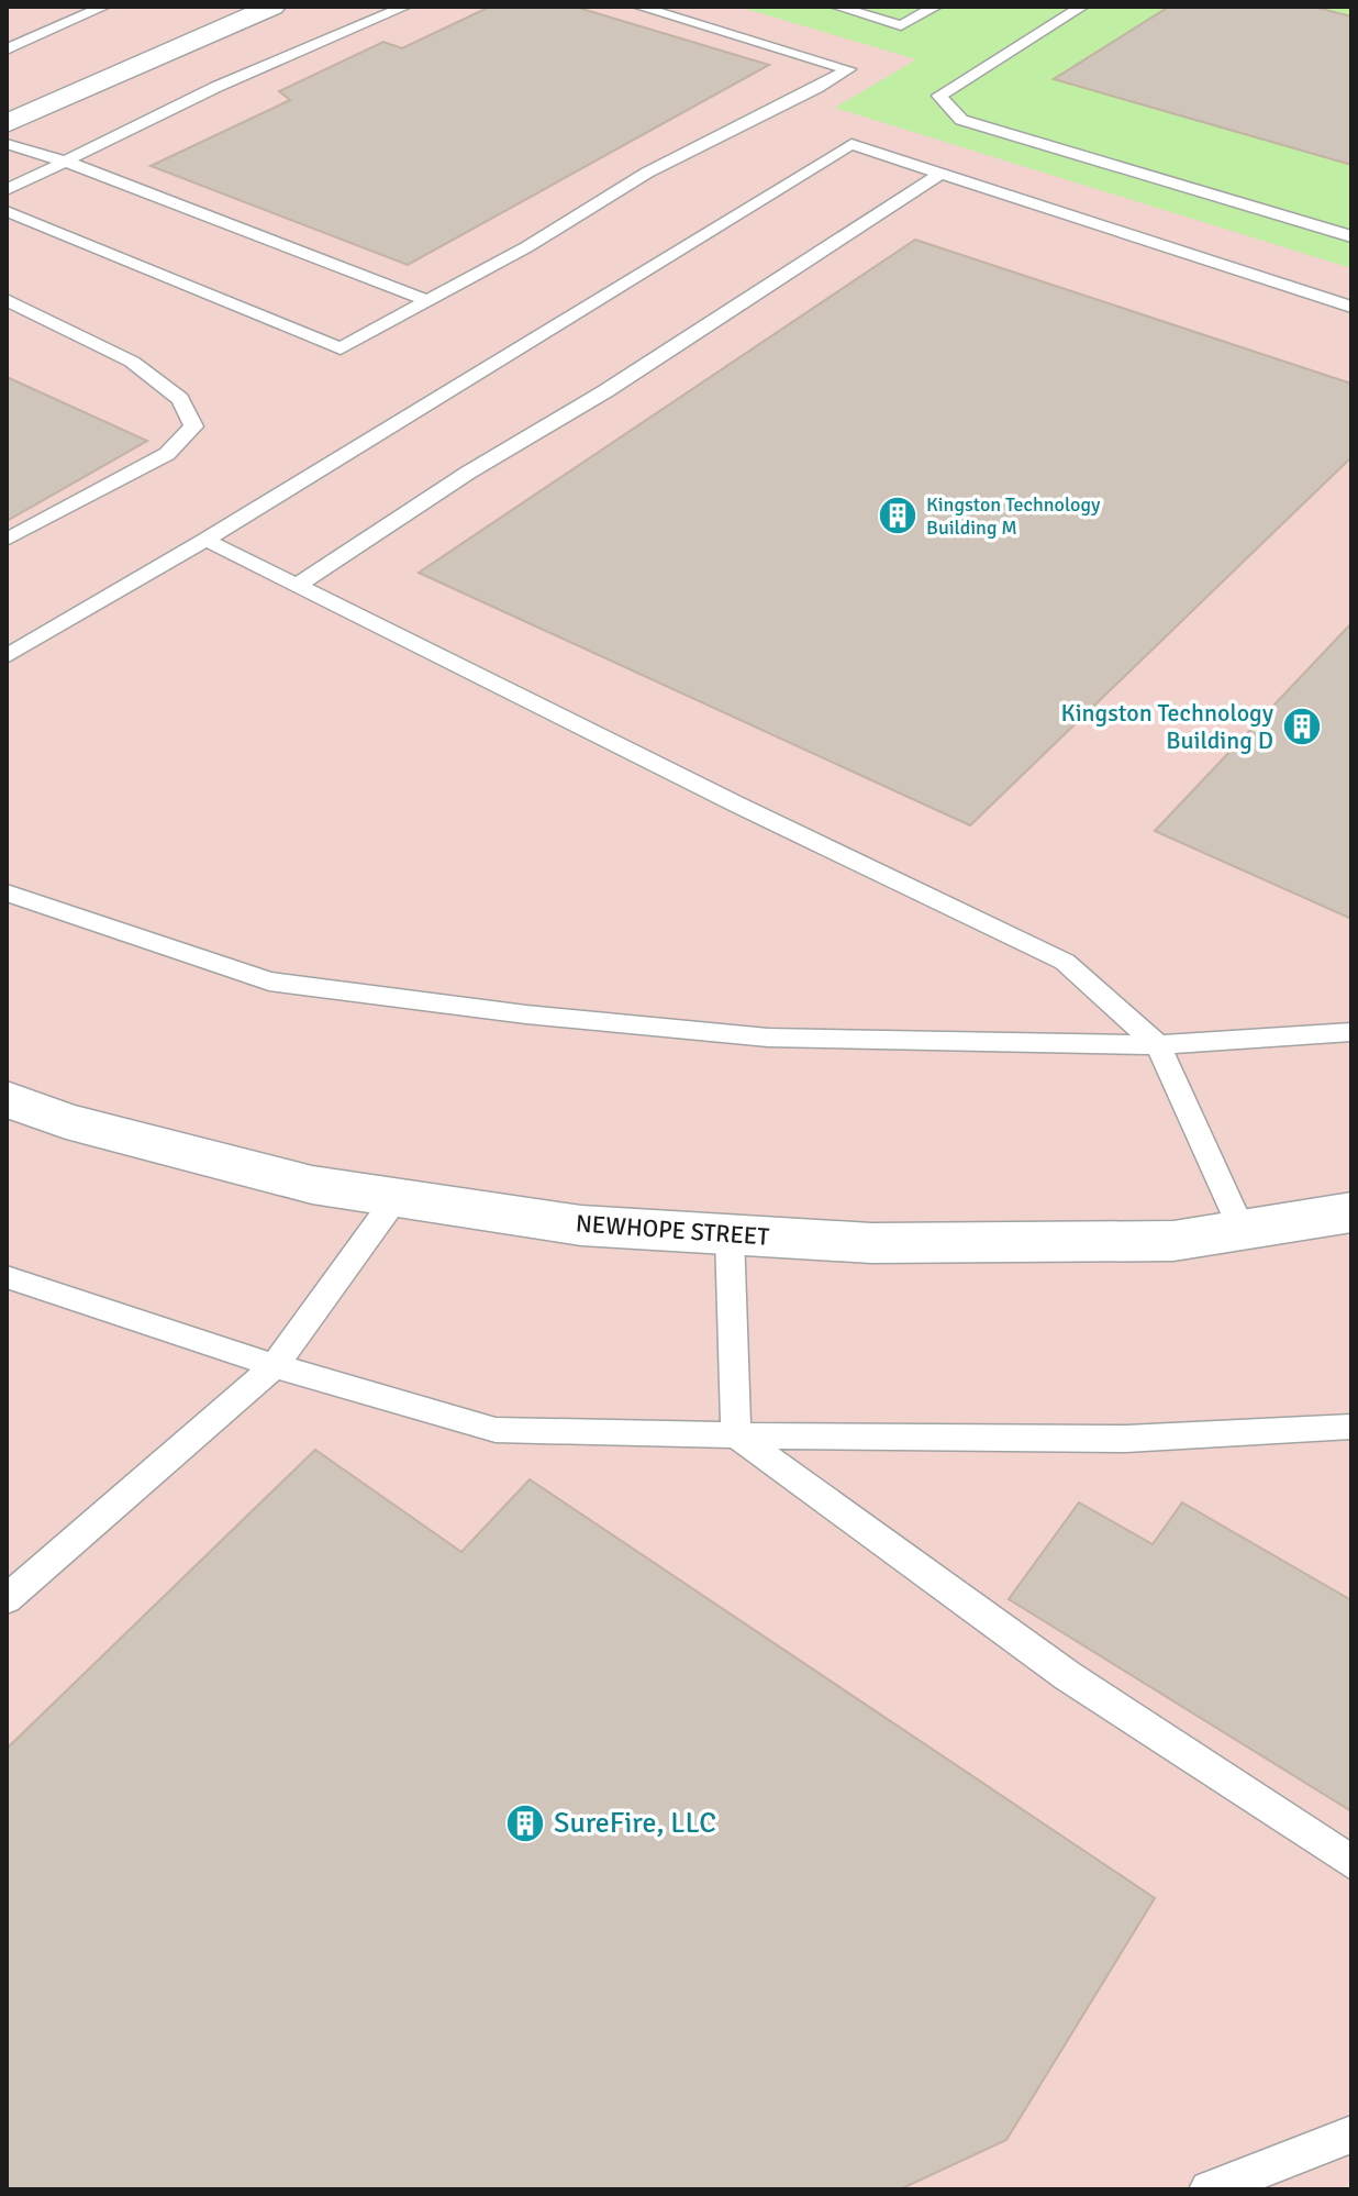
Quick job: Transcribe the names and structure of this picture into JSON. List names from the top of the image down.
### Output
{
  "streets": {
    "street": ["NEWHOPE STREET"]
  },
  "places": {
    "building": ["Kingston Technology Building M", "Kingston Technology Building D", "SureFire, LLC"]
  }
}
